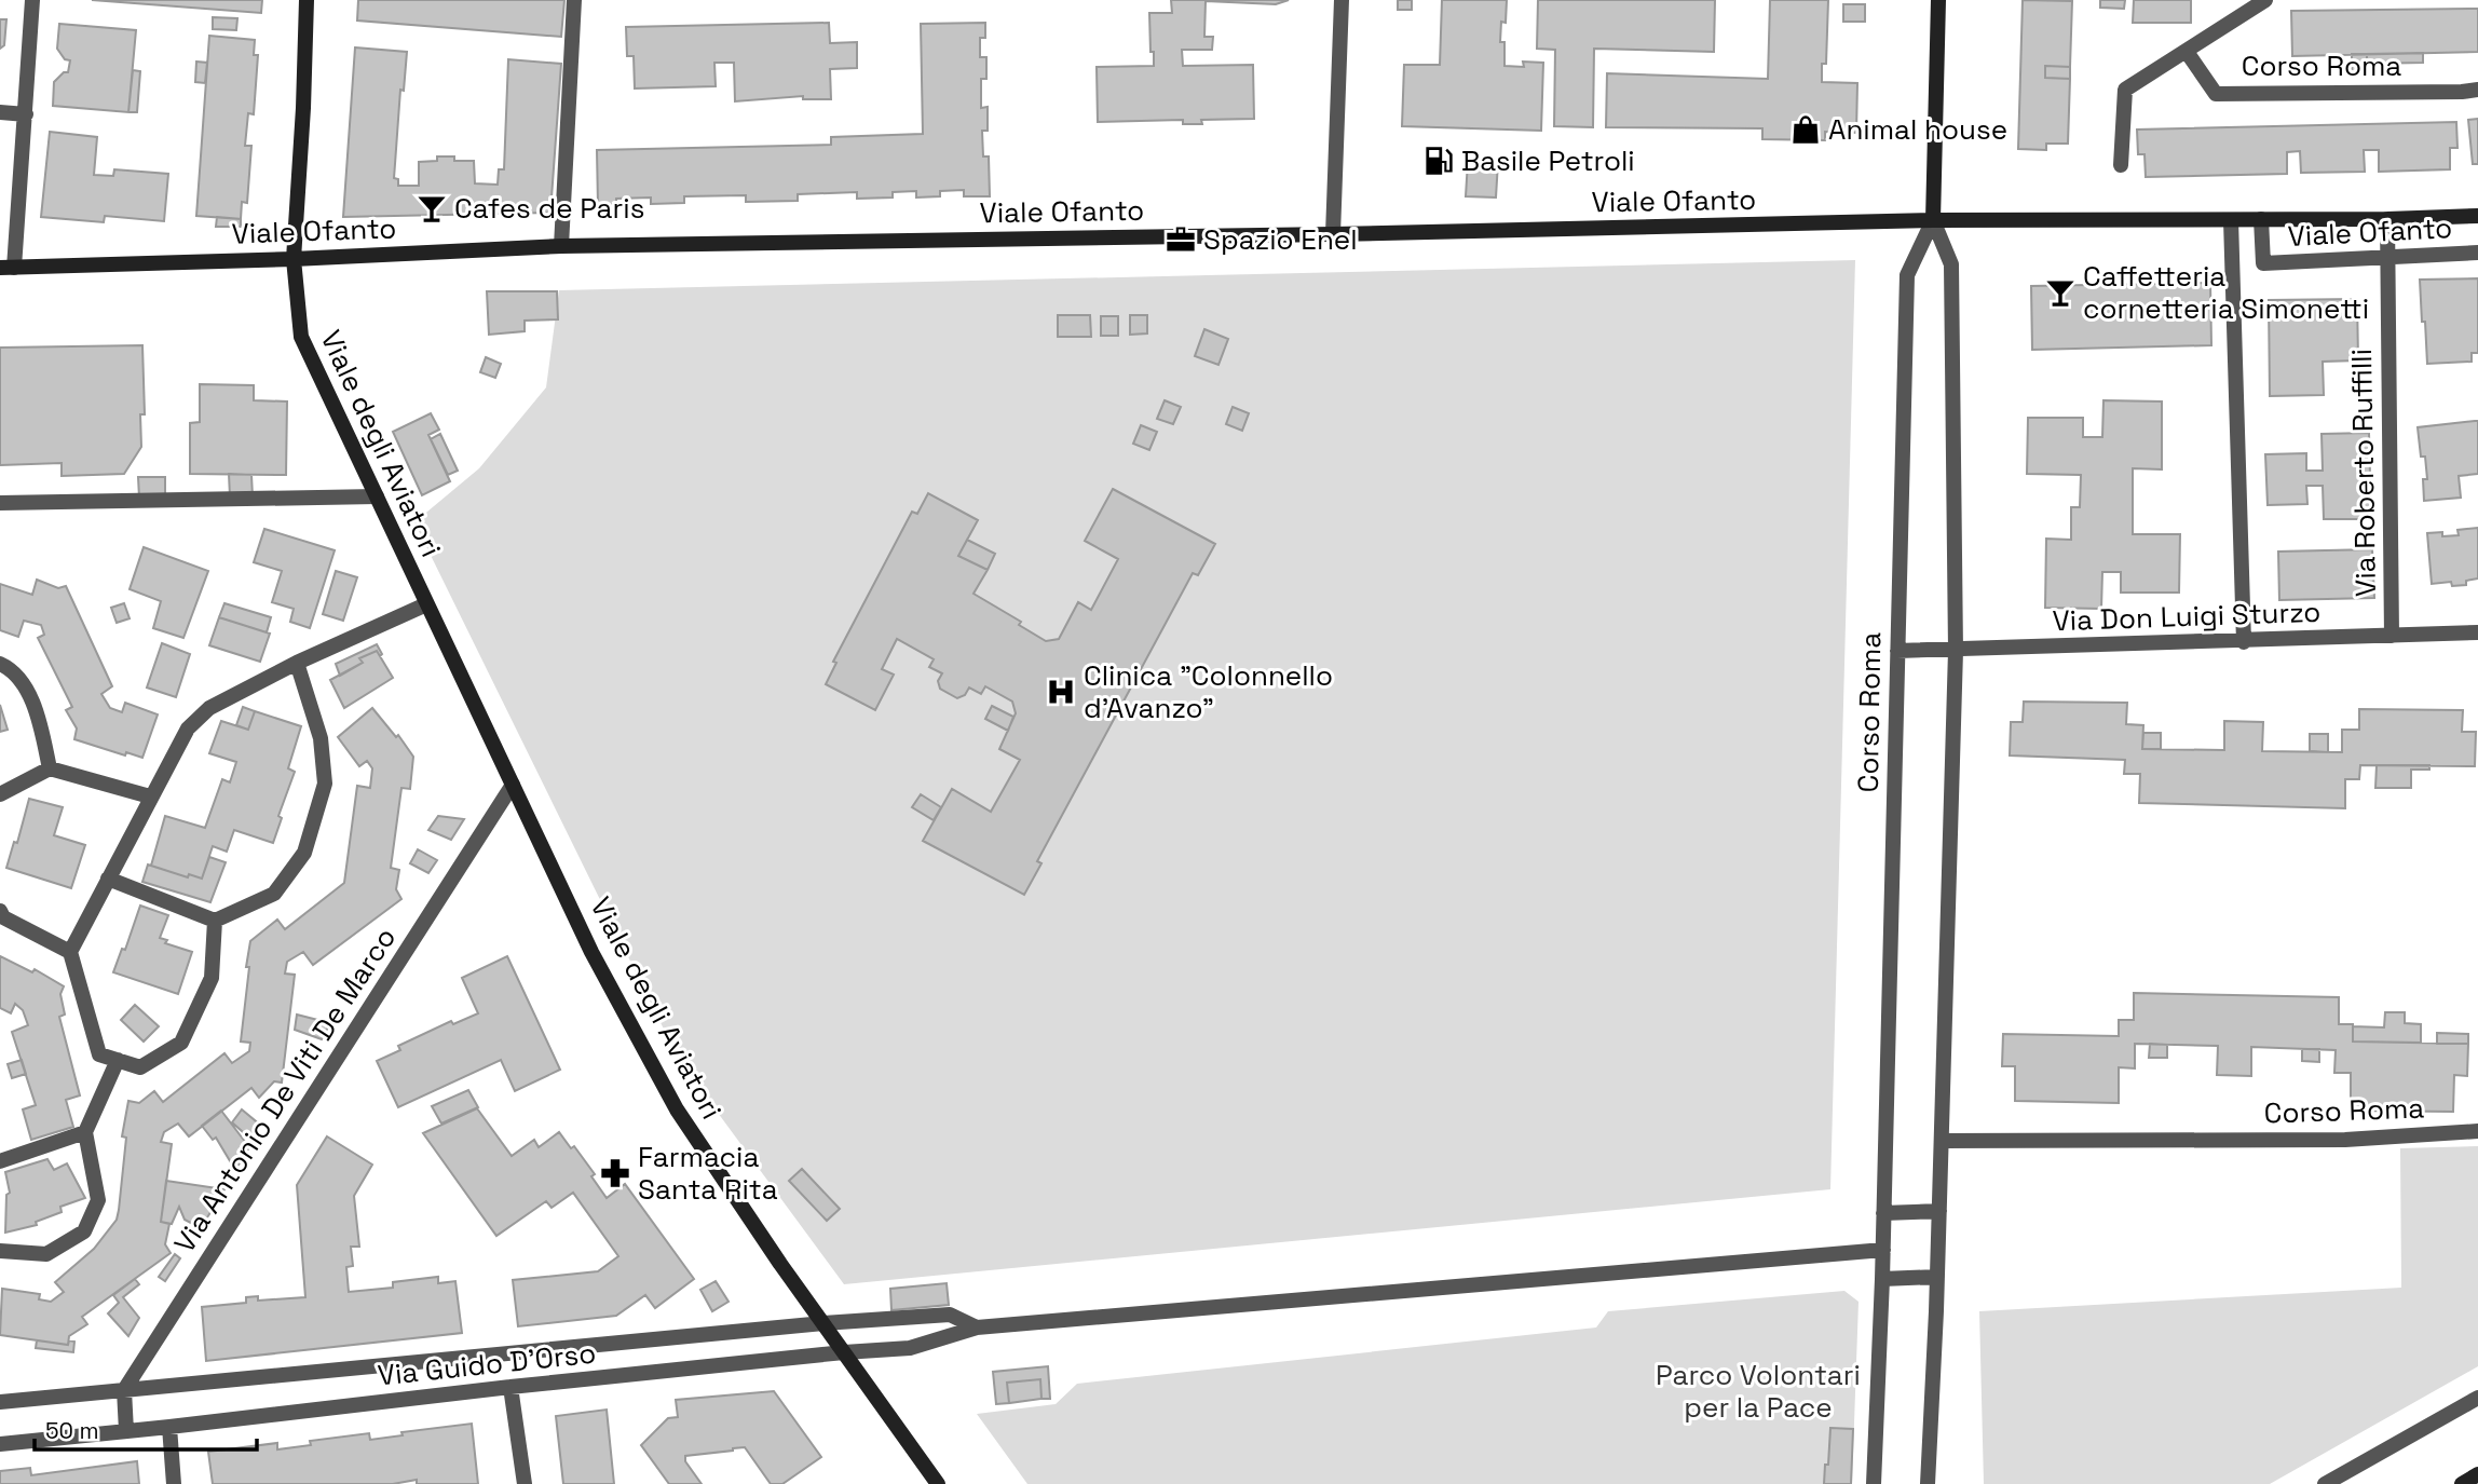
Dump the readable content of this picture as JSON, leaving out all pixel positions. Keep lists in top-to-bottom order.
{
  "streets": {
    "main road": ["Corso Roma", "Viale Ofanto", "Viale degli Aviatori"],
    "street": [
      "Via Roberto Ruffilli",
      "Via Don Luigi Sturzo",
      "Via Antonio De Viti De Marco",
      "Via Guido D'Orso"
    ]
  },
  "crossings": [
    ["Corso Roma", "Viale Ofanto"],
    ["Corso Roma", "Via Don Luigi Sturzo"],
    ["Viale Ofanto", "Viale degli Aviatori"],
    ["Viale Ofanto", "Via Roberto Ruffilli"],
    ["Viale degli Aviatori", "Via Antonio De Viti De Marco"],
    ["Viale degli Aviatori", "Via Guido D'Orso"],
    ["Via Roberto Ruffilli", "Via Don Luigi Sturzo"],
    ["Via Antonio De Viti De Marco", "Via Guido D'Orso"]
  ],
  "parks": ["Parco Volontari per la Pace"],
  "places": {
    "shop": ["Animal house"],
    "fuel station": ["Basile Petroli"],
    "bar": ["Cafes de Paris", "Caffetteria cornetteria Simonetti"],
    "office": ["Spazio Enel"],
    "hospital": ["Clinica \"Colonnello d'Avanzo\""],
    "pharmacy": ["Farmacia Santa Rita"]
  },
  "scale_bar": "50 m"
}
